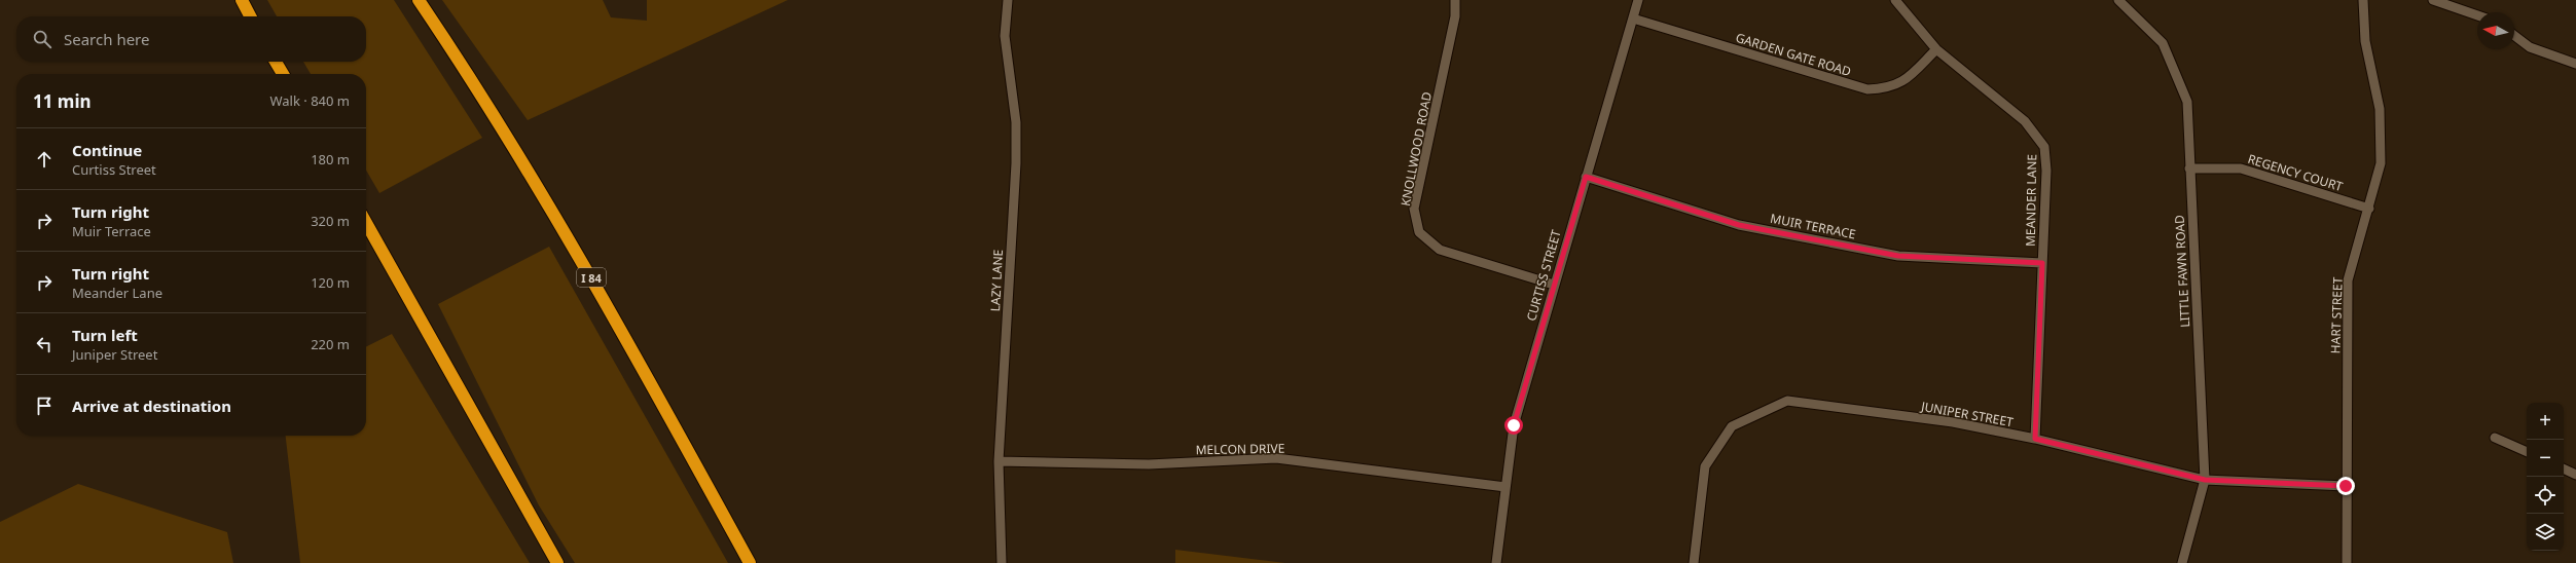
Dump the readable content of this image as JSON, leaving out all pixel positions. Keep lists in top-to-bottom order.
{
  "streets": {
    "highway": ["I 84"],
    "street": [
      "GARDEN GATE ROAD",
      "KNOLLWOOD ROAD",
      "REGENCY COURT",
      "MEANDER LANE",
      "MUIR TERRACE",
      "LITTLE FAWN ROAD",
      "CURTISS STREET",
      "LAZY LANE",
      "HART STREET",
      "JUNIPER STREET",
      "MELCON DRIVE"
    ]
  },
  "crossings": [
    ["GARDEN GATE ROAD", "MEANDER LANE"],
    ["GARDEN GATE ROAD", "CURTISS STREET"],
    ["KNOLLWOOD ROAD", "CURTISS STREET"],
    ["REGENCY COURT", "LITTLE FAWN ROAD"],
    ["REGENCY COURT", "HART STREET"],
    ["MEANDER LANE", "MUIR TERRACE"],
    ["MEANDER LANE", "JUNIPER STREET"],
    ["MUIR TERRACE", "CURTISS STREET"],
    ["LITTLE FAWN ROAD", "JUNIPER STREET"],
    ["CURTISS STREET", "MELCON DRIVE"],
    ["LAZY LANE", "MELCON DRIVE"],
    ["HART STREET", "JUNIPER STREET"]
  ],
  "north": "left",
  "page": {
    "search": "Search here",
    "heading": ["11 min", "Walk · 840 m"],
    "list": [
      ["Continue", "Curtiss Street", "180 m"],
      ["Turn right", "Muir Terrace", "320 m"],
      ["Turn right", "Meander Lane", "120 m"],
      ["Turn left", "Juniper Street", "220 m"],
      "Arrive at destination"
    ],
    "map_buttons": ["+", "−"]
  }
}
